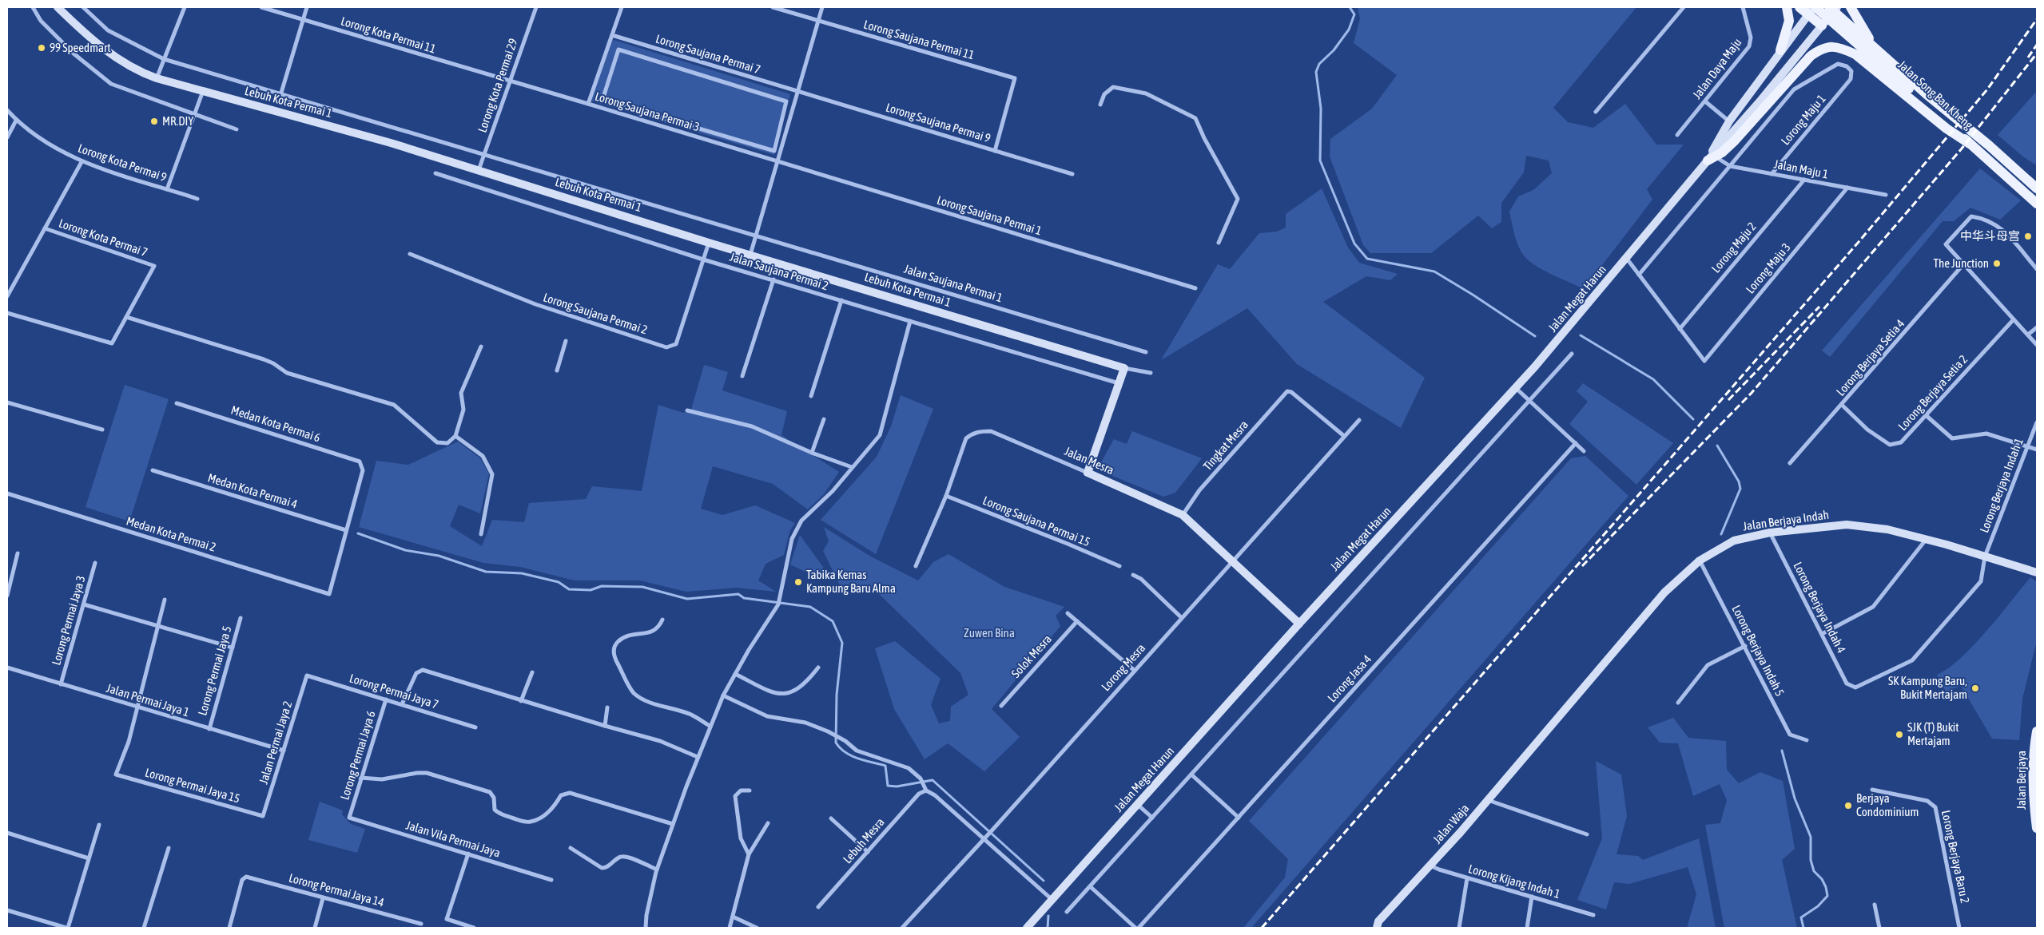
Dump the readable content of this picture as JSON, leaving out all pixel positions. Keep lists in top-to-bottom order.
{
  "streets": {
    "main road": ["Jalan Song Ban Kheng", "Jalan Berjaya"],
    "street": [
      "Lorong Kota Permai 11",
      "Lorong Saujana Permai 11",
      "Lorong Saujana Permai 7",
      "Jalan Daya Maju",
      "Lorong Kota Permai 29",
      "Lebuh Kota Permai 1",
      "Lorong Saujana Permai 3",
      "Lorong Maju 1",
      "Lorong Saujana Permai 9",
      "Lorong Kota Permai 9",
      "Jalan Maju 1",
      "Lorong Saujana Permai 1",
      "Lorong Kota Permai 7",
      "Lorong Maju 2",
      "Lorong Maju 3",
      "Jalan Saujana Permai 2",
      "Jalan Saujana Permai 1",
      "Jalan Megat Harun",
      "Lorong Saujana Permai 2",
      "Lorong Berjaya Setia 4",
      "Lorong Berjaya Setia 2",
      "Medan Kota Permai 6",
      "Tingkat Mesra",
      "Jalan Mesra",
      "Lorong Berjaya Indah 1",
      "Medan Kota Permai 4",
      "Jalan Berjaya Indah",
      "Lorong Saujana Permai 15",
      "Medan Kota Permai 2",
      "Lorong Berjaya Indah 4",
      "Lorong Permai Jaya 3",
      "Lorong Berjaya Indah 5",
      "Solok Mesra",
      "Lorong Mesra",
      "Lorong Permai Jaya 5",
      "Lorong Jasa 4",
      "Lorong Permai Jaya 7",
      "Jalan Permai Jaya 1",
      "Jalan Permai Jaya 2",
      "Lorong Permai Jaya 6",
      "Lorong Permai Jaya 15",
      "Jalan Waja",
      "Jalan Vila Permai Jaya",
      "Lebuh Mesra",
      "Lorong Berjaya Baru 2",
      "Lorong Kijang Indah 1",
      "Lorong Permai Jaya 14"
    ]
  },
  "crossings": [
    ["Lorong Kota Permai 11", "Lorong Kota Permai 29"],
    ["Lorong Kota Permai 11", "Lorong Saujana Permai 3"],
    ["Lorong Saujana Permai 11", "Lorong Saujana Permai 9"],
    ["Lorong Saujana Permai 7", "Lorong Saujana Permai 9"],
    ["Lorong Kota Permai 29", "Lebuh Kota Permai 1"],
    ["Lorong Kota Permai 29", "Lorong Saujana Permai 3"],
    ["Jalan Song Ban Kheng", "Jalan Megat Harun"],
    ["Lebuh Kota Permai 1", "Jalan Saujana Permai 1"],
    ["Lebuh Kota Permai 1", "Lorong Saujana Permai 2"],
    ["Lorong Saujana Permai 3", "Lorong Saujana Permai 1"],
    ["Lorong Maju 1", "Jalan Maju 1"],
    ["Jalan Maju 1", "Lorong Maju 2"],
    ["Jalan Maju 1", "Lorong Maju 3"],
    ["Jalan Maju 1", "Jalan Megat Harun"],
    ["Lorong Maju 2", "Lorong Maju 3"],
    ["Jalan Saujana Permai 2", "Lorong Saujana Permai 2"],
    ["Jalan Megat Harun", "Jalan Mesra"],
    ["Lorong Berjaya Setia 4", "Lorong Berjaya Setia 2"],
    ["Medan Kota Permai 6", "Medan Kota Permai 4"],
    ["Medan Kota Permai 6", "Medan Kota Permai 2"],
    ["Tingkat Mesra", "Jalan Mesra"],
    ["Tingkat Mesra", "Lorong Mesra"],
    ["Jalan Mesra", "Lorong Saujana Permai 15"],
    ["Jalan Mesra", "Lorong Mesra"],
    ["Lorong Berjaya Indah 1", "Jalan Berjaya Indah"],
    ["Lorong Berjaya Indah 1", "Lorong Berjaya Indah 4"],
    ["Medan Kota Permai 4", "Medan Kota Permai 2"],
    ["Jalan Berjaya Indah", "Lorong Berjaya Indah 4"],
    ["Jalan Berjaya Indah", "Lorong Berjaya Indah 5"],
    ["Jalan Berjaya Indah", "Jalan Waja"],
    ["Lorong Permai Jaya 3", "Jalan Permai Jaya 1"],
    ["Lorong Permai Jaya 5", "Jalan Permai Jaya 1"],
    ["Lorong Permai Jaya 7", "Jalan Permai Jaya 2"],
    ["Lorong Permai Jaya 7", "Lorong Permai Jaya 6"],
    ["Jalan Permai Jaya 1", "Jalan Permai Jaya 2"],
    ["Jalan Permai Jaya 1", "Lorong Permai Jaya 15"],
    ["Jalan Permai Jaya 2", "Lorong Permai Jaya 15"],
    ["Lorong Permai Jaya 6", "Jalan Vila Permai Jaya"],
    ["Jalan Waja", "Lorong Kijang Indah 1"]
  ],
  "parks": ["Zuwen Bina"],
  "places": [
    "99 Speedmart",
    "MR.DIY",
    "中华斗母宫",
    "The Junction",
    "Tabika Kemas Kampung Baru Alma",
    "SK Kampung Baru, Bukit Mertajam",
    "SJK (T) Bukit Mertajam",
    "Berjaya Condominium"
  ]
}
